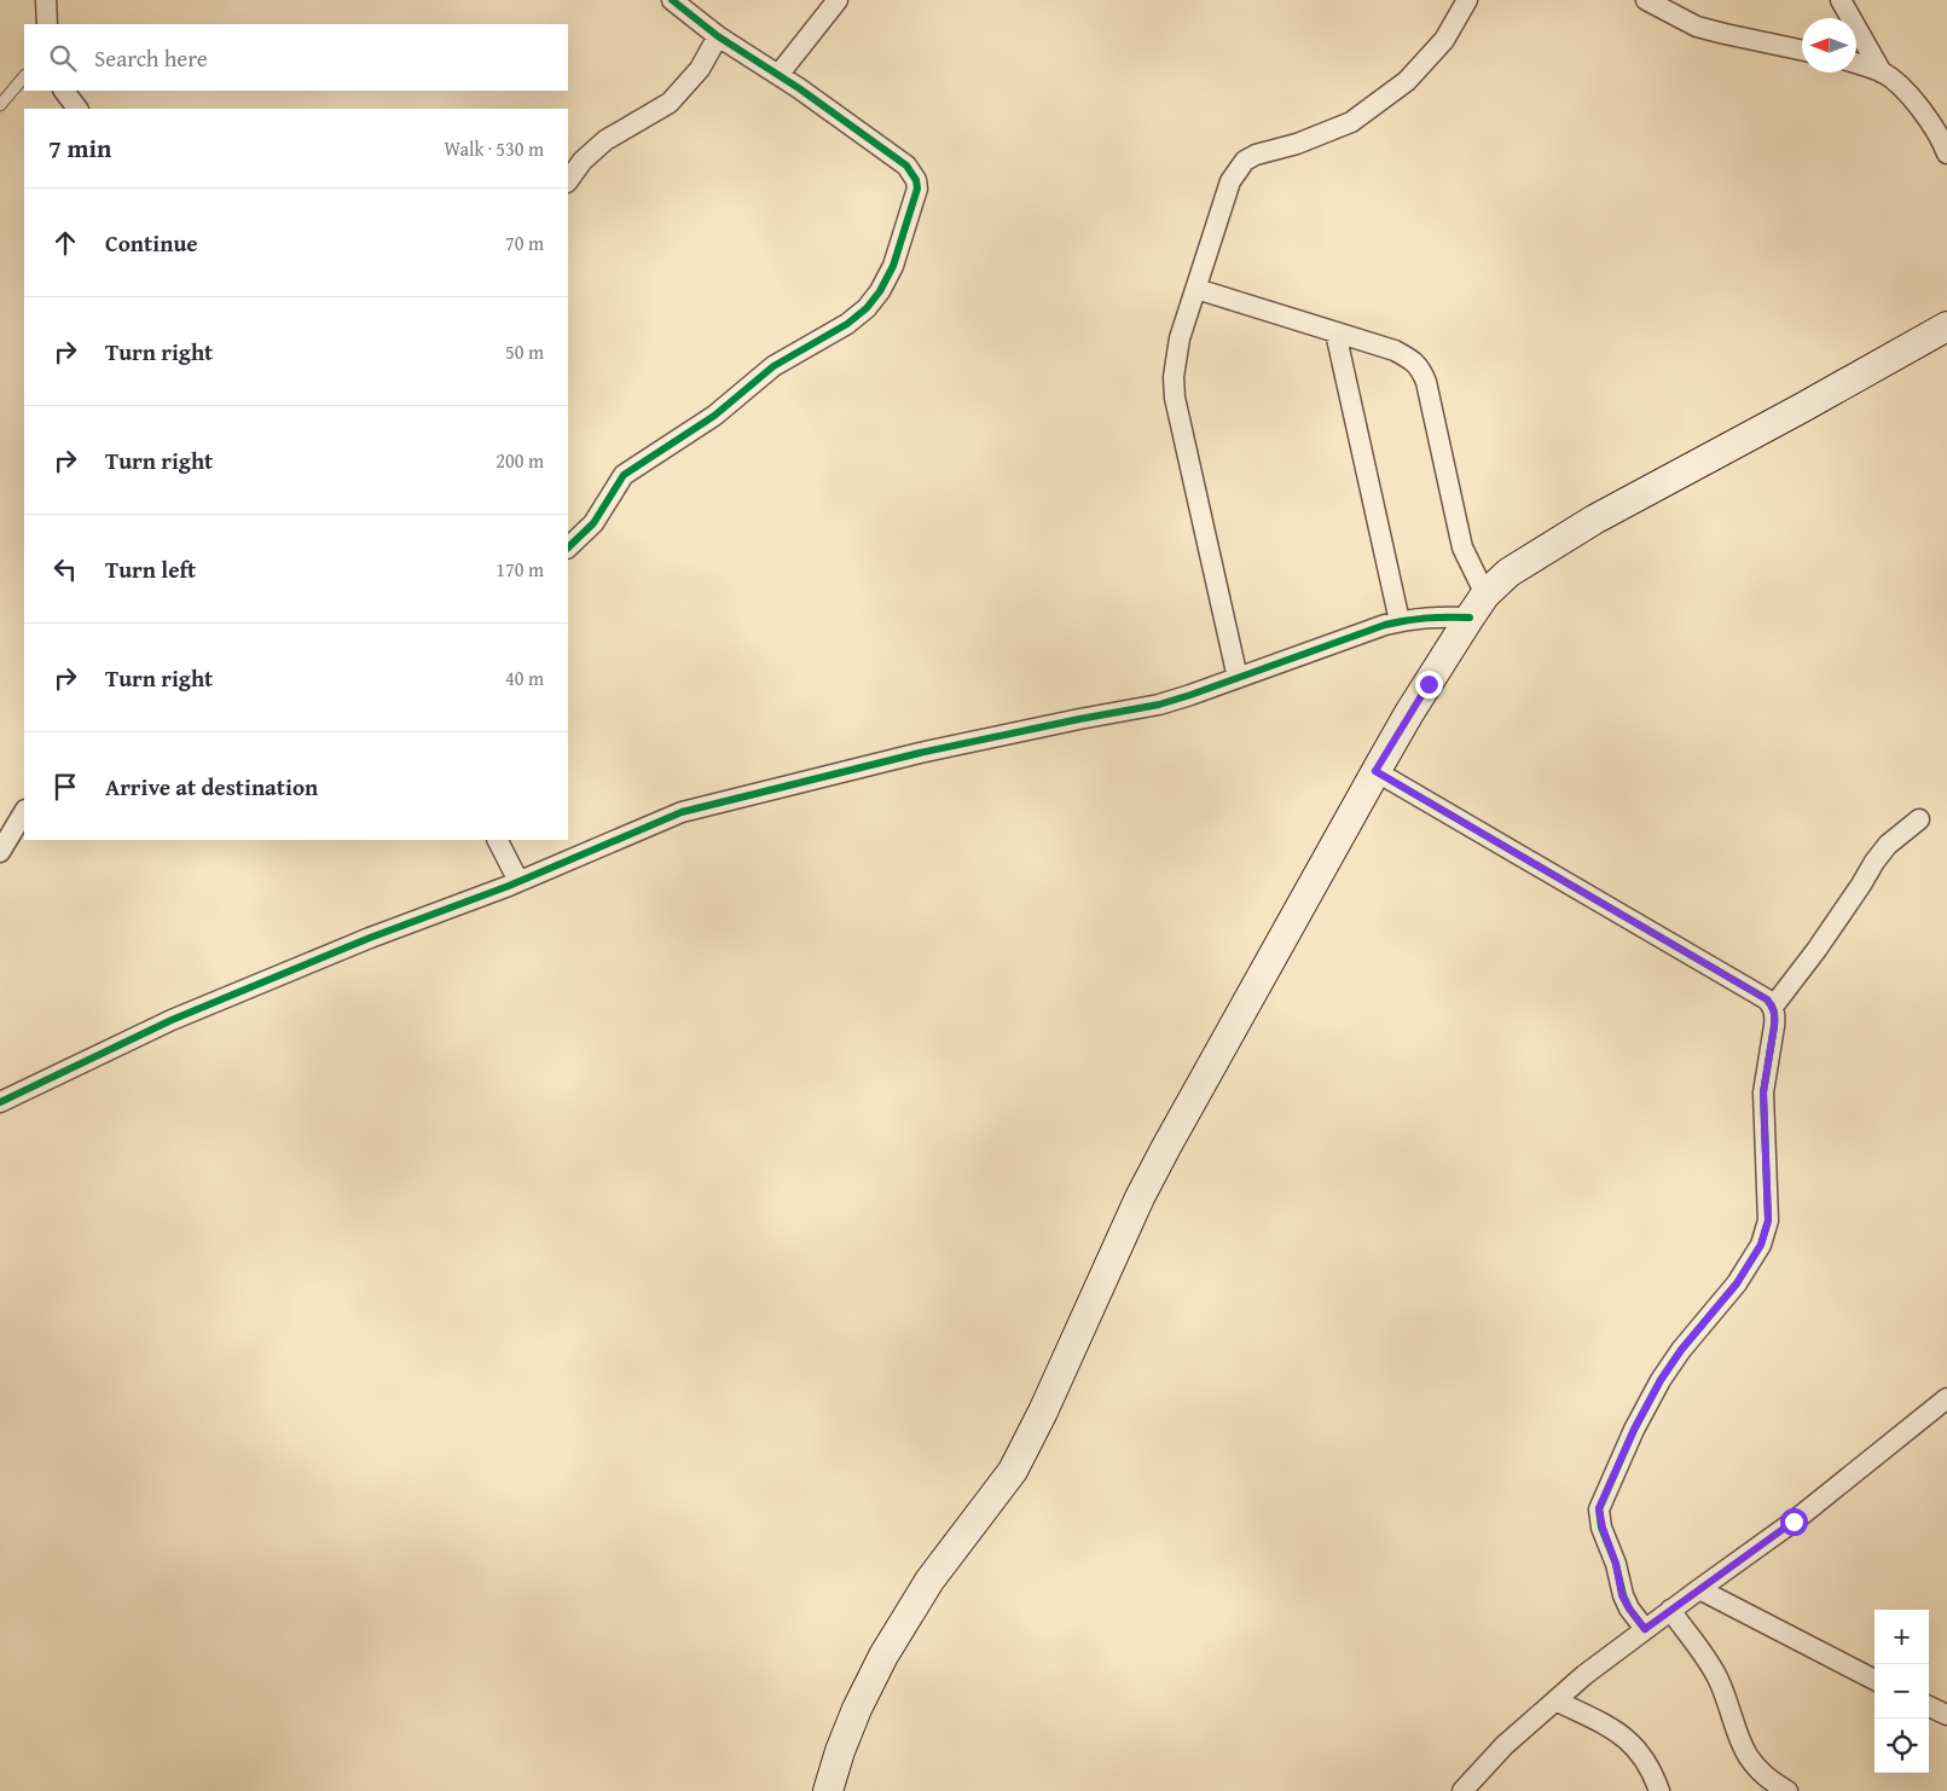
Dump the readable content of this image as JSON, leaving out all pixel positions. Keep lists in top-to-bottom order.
{
  "north": "left",
  "page": {
    "search": "Search here",
    "heading": ["7 min", "Walk · 530 m"],
    "list": [
      ["Continue", "70 m"],
      ["Turn right", "50 m"],
      ["Turn right", "200 m"],
      ["Turn left", "170 m"],
      ["Turn right", "40 m"],
      "Arrive at destination"
    ],
    "map_buttons": ["+", "−"]
  }
}
